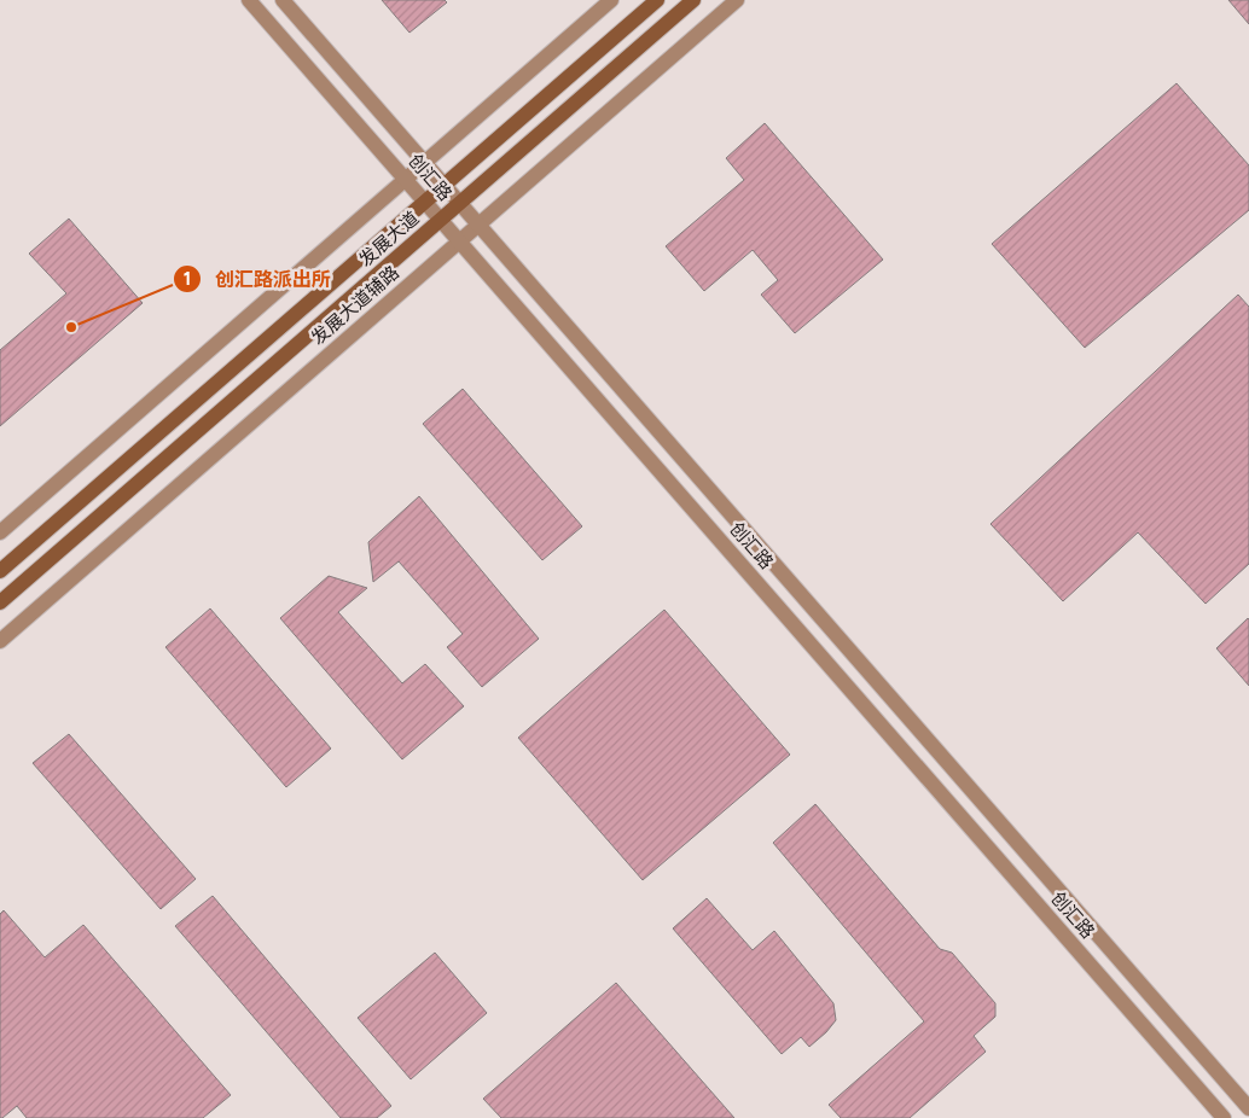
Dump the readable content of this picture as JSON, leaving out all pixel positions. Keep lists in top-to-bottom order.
{
  "streets": {
    "main road": ["发展大道"],
    "street": ["创汇路", "发展大道辅路"]
  },
  "crossings": [
    ["创汇路", "发展大道"],
    ["创汇路", "发展大道辅路"]
  ],
  "places": ["创汇路派出所"]
}
